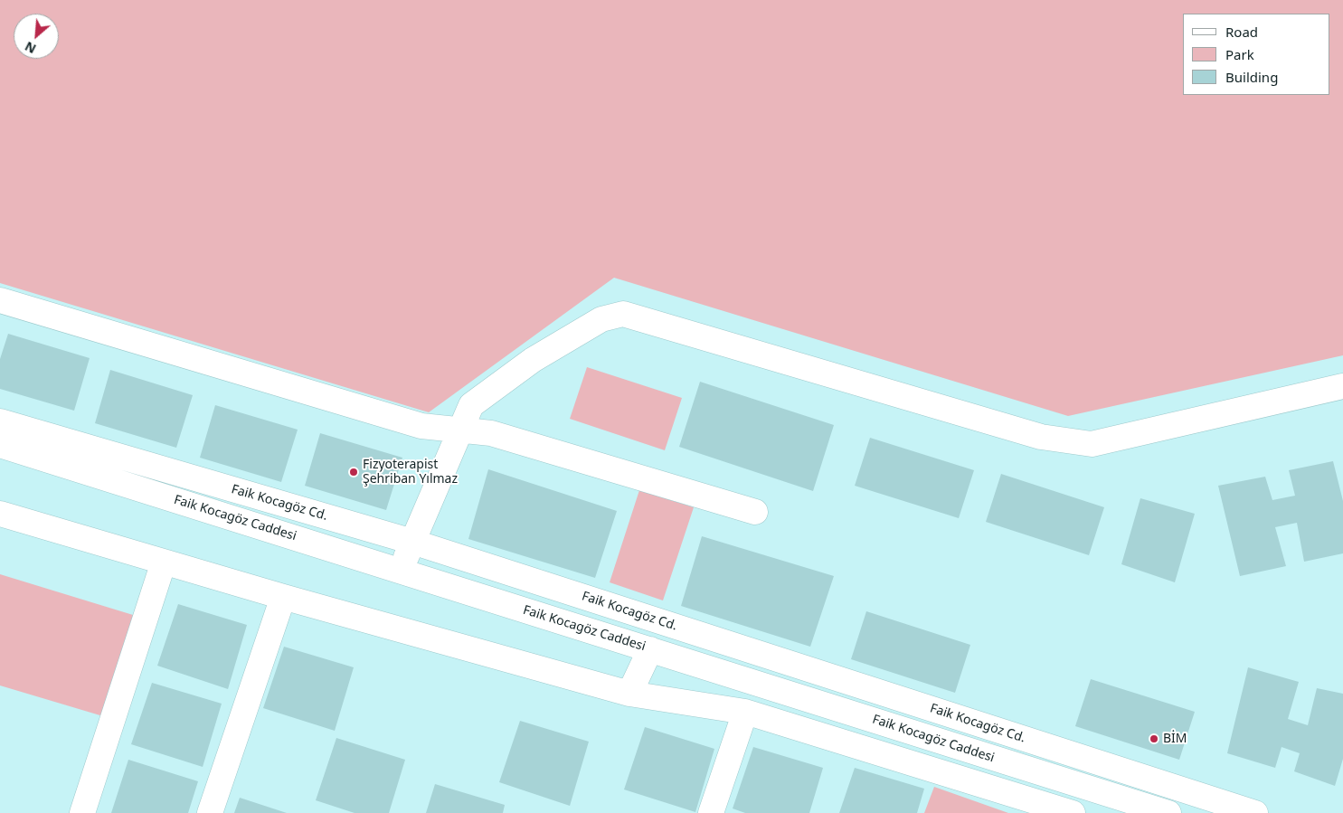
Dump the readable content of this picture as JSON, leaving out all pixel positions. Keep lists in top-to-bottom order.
{
  "streets": {
    "street": ["Faik Kocagöz Cd.", "Faik Kocagöz Caddesi"]
  },
  "places": ["Fizyoterapist Şehriban Yılmaz", "BİM"],
  "legend": ["Road", "Park", "Building"],
  "north": "bottom left"
}
